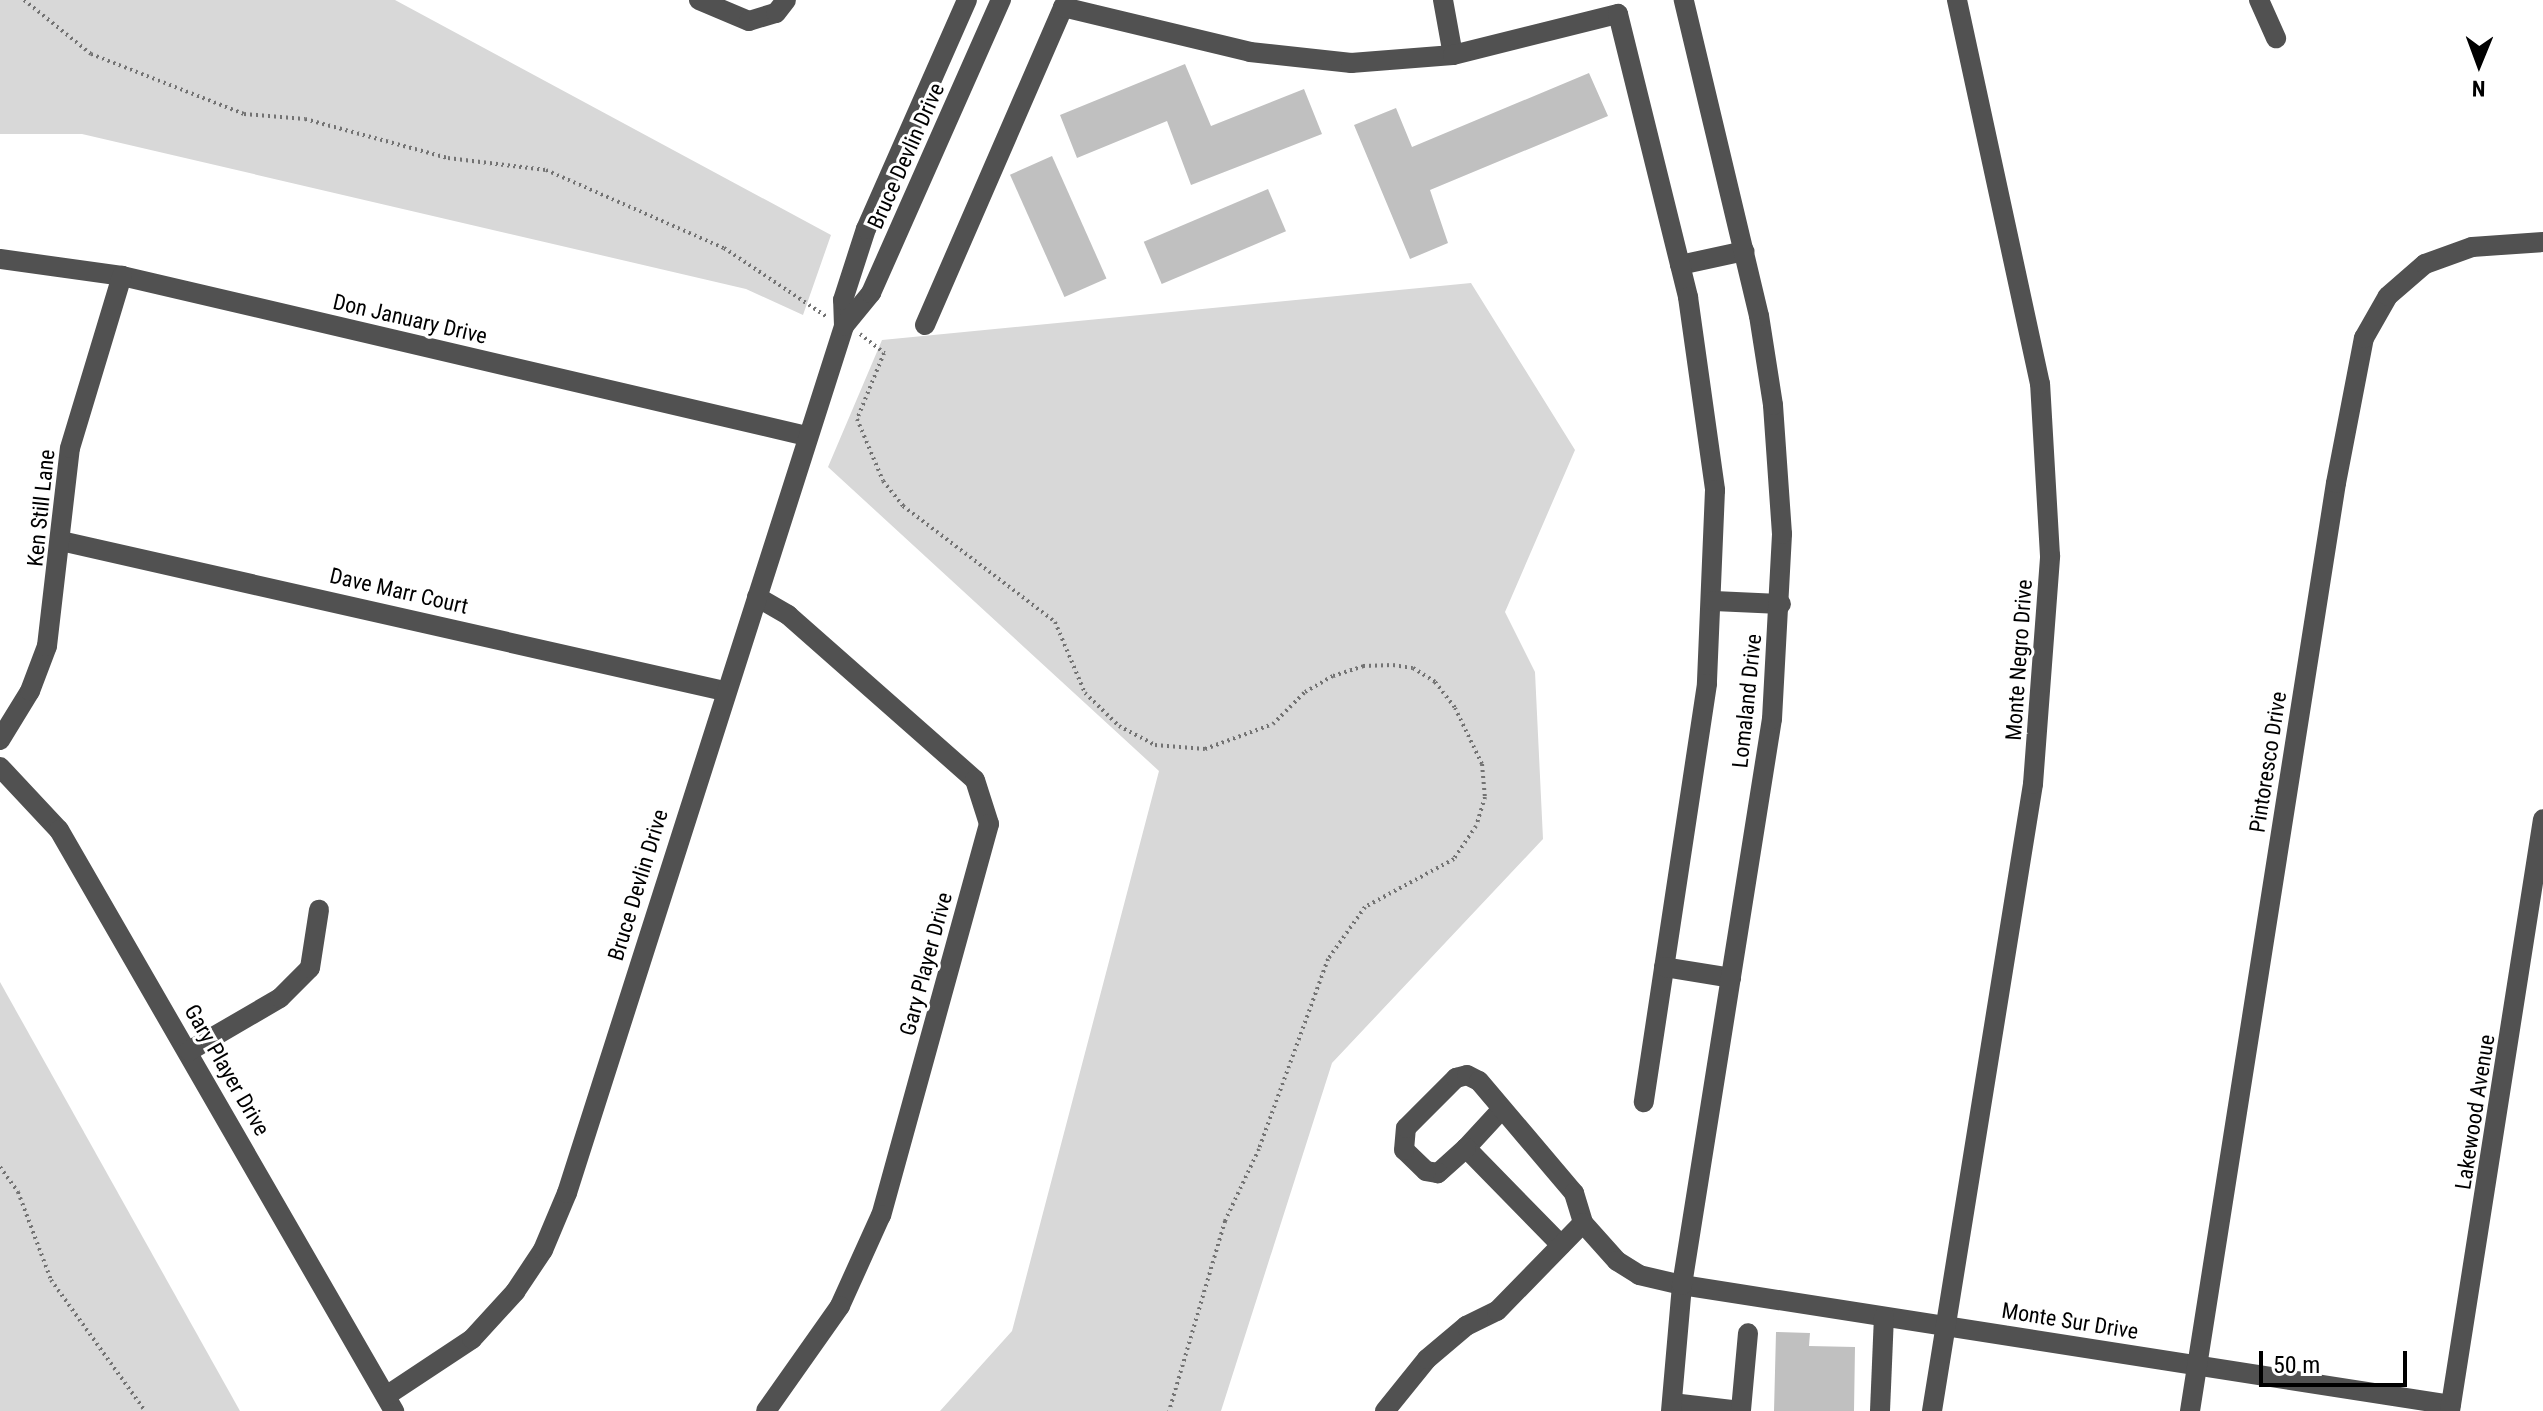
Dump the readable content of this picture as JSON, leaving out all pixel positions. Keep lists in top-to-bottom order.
{
  "streets": {
    "street": [
      "Bruce Devlin Drive",
      "Don January Drive",
      "Ken Still Lane",
      "Dave Marr Court",
      "Monte Negro Drive",
      "Lomaland Drive",
      "Pintoresco Drive",
      "Gary Player Drive",
      "Lakewood Avenue",
      "Monte Sur Drive"
    ]
  },
  "crossings": [
    ["Bruce Devlin Drive", "Don January Drive"],
    ["Bruce Devlin Drive", "Dave Marr Court"],
    ["Bruce Devlin Drive", "Gary Player Drive"],
    ["Don January Drive", "Ken Still Lane"],
    ["Ken Still Lane", "Dave Marr Court"],
    ["Monte Negro Drive", "Monte Sur Drive"],
    ["Lomaland Drive", "Monte Sur Drive"],
    ["Pintoresco Drive", "Monte Sur Drive"],
    ["Lakewood Avenue", "Monte Sur Drive"]
  ],
  "scale_bar": "50 m",
  "north": "bottom"
}
